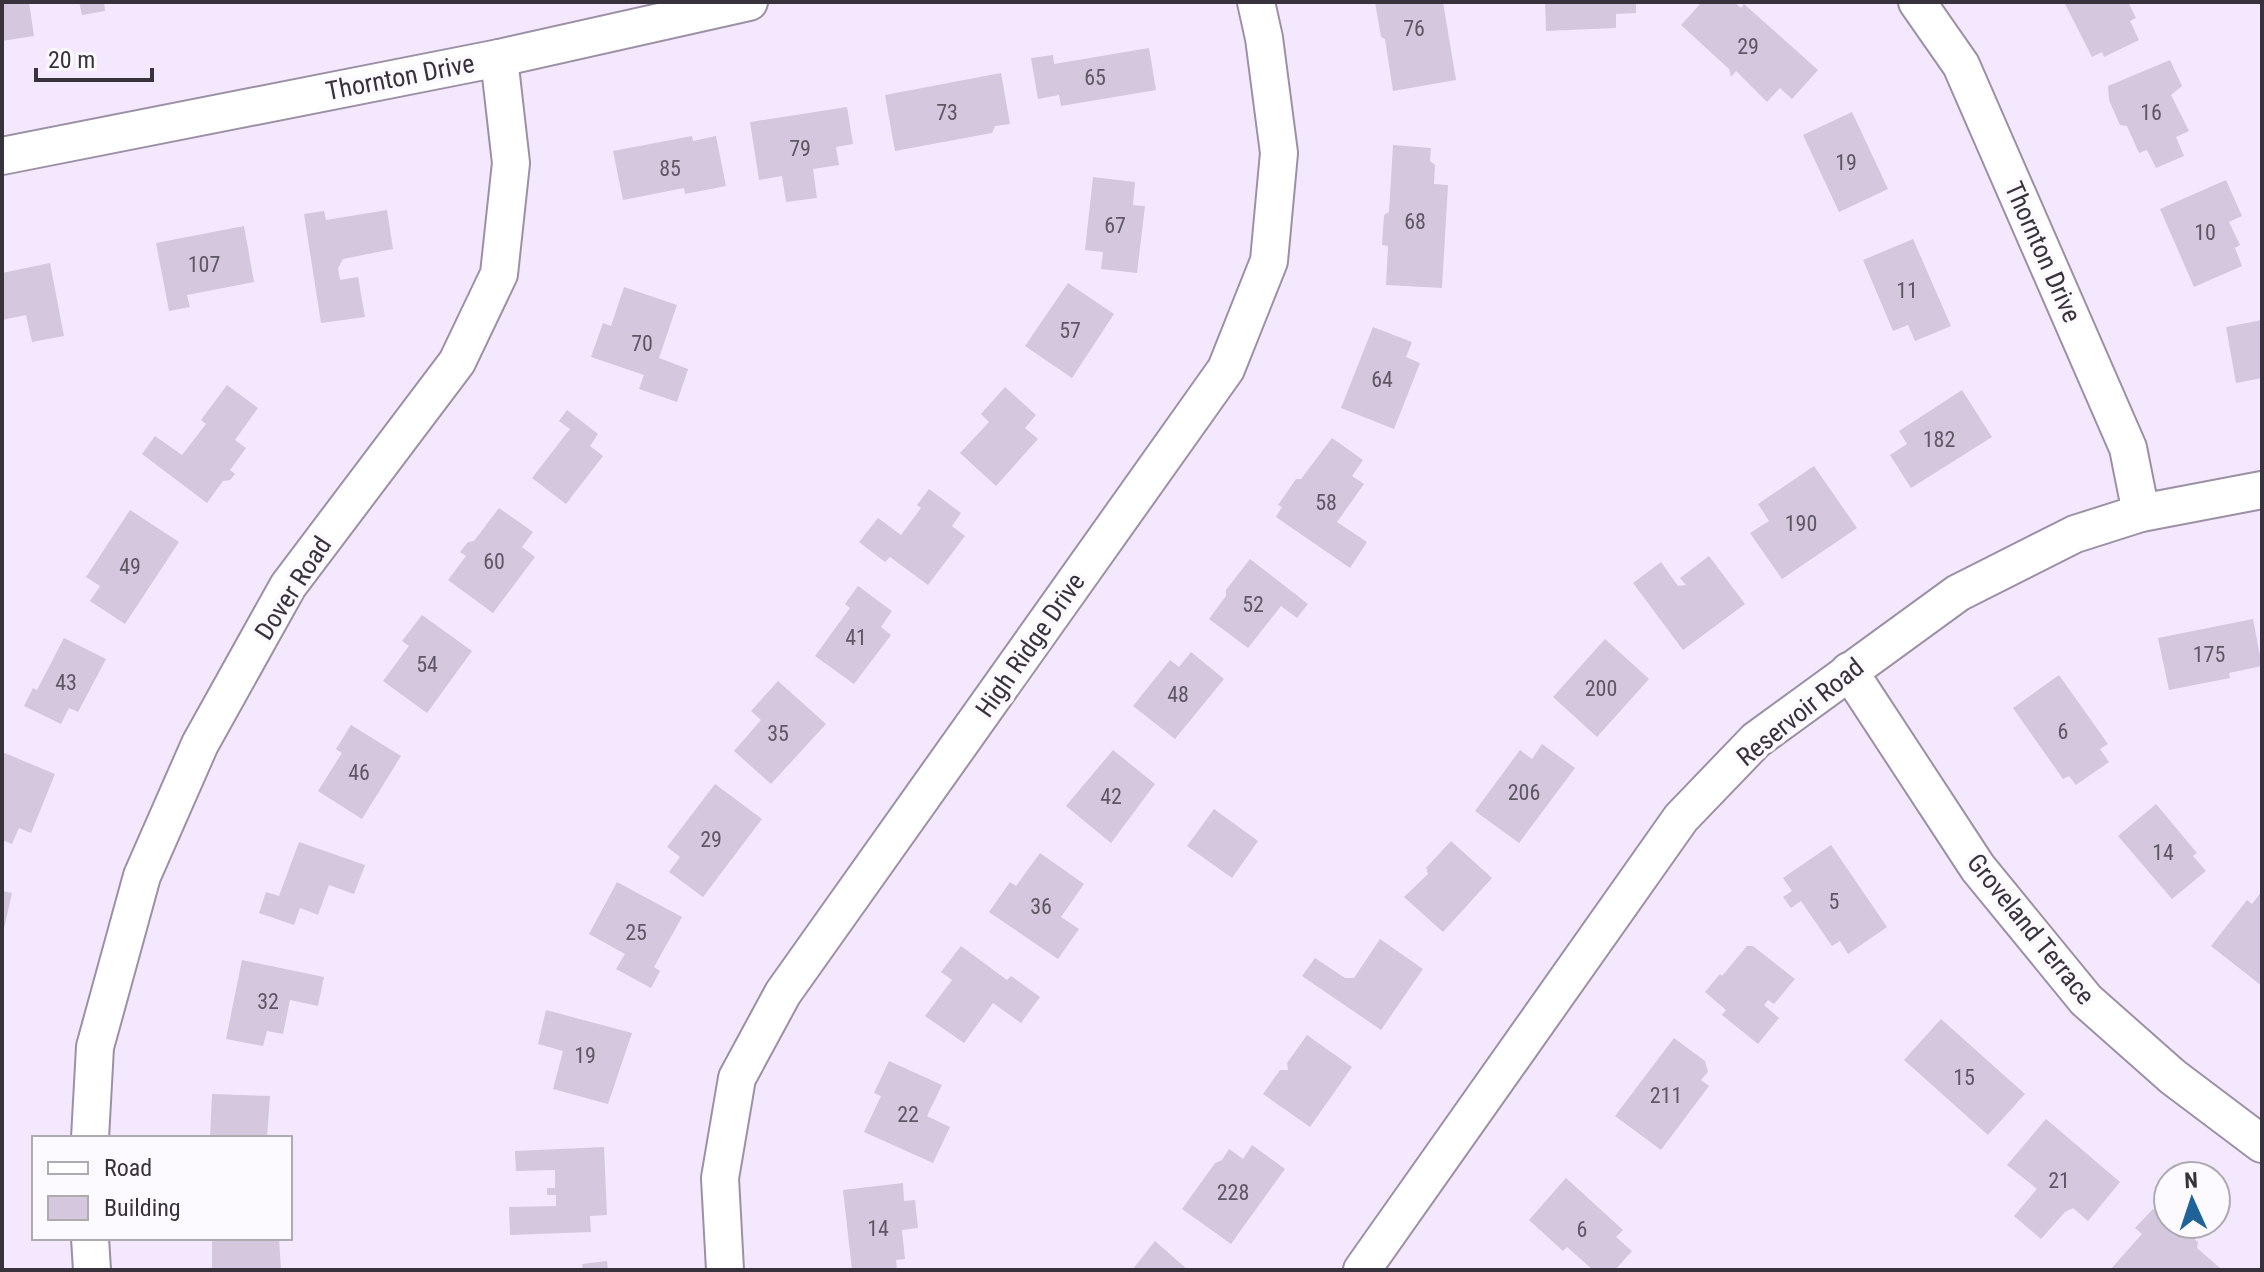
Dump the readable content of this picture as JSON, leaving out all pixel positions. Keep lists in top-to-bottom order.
{
  "streets": {
    "street": [
      "Thornton Drive",
      "Dover Road",
      "High Ridge Drive",
      "Reservoir Road",
      "Groveland Terrace"
    ]
  },
  "crossings": [
    ["Thornton Drive", "Dover Road"],
    ["Thornton Drive", "Reservoir Road"],
    ["Reservoir Road", "Groveland Terrace"]
  ],
  "house_numbers": [
    "76",
    "29",
    "65",
    "73",
    "16",
    "79",
    "19",
    "85",
    "68",
    "67",
    "10",
    "107",
    "11",
    "57",
    "70",
    "64",
    "182",
    "58",
    "190",
    "60",
    "49",
    "52",
    "41",
    "175",
    "54",
    "43",
    "200",
    "48",
    "6",
    "35",
    "46",
    "206",
    "42",
    "29",
    "14",
    "5",
    "36",
    "25",
    "32",
    "19",
    "15",
    "211",
    "22",
    "21",
    "228",
    "14",
    "6"
  ],
  "legend": ["Road", "Building"],
  "scale_bar": "20 m",
  "north": "top"
}
